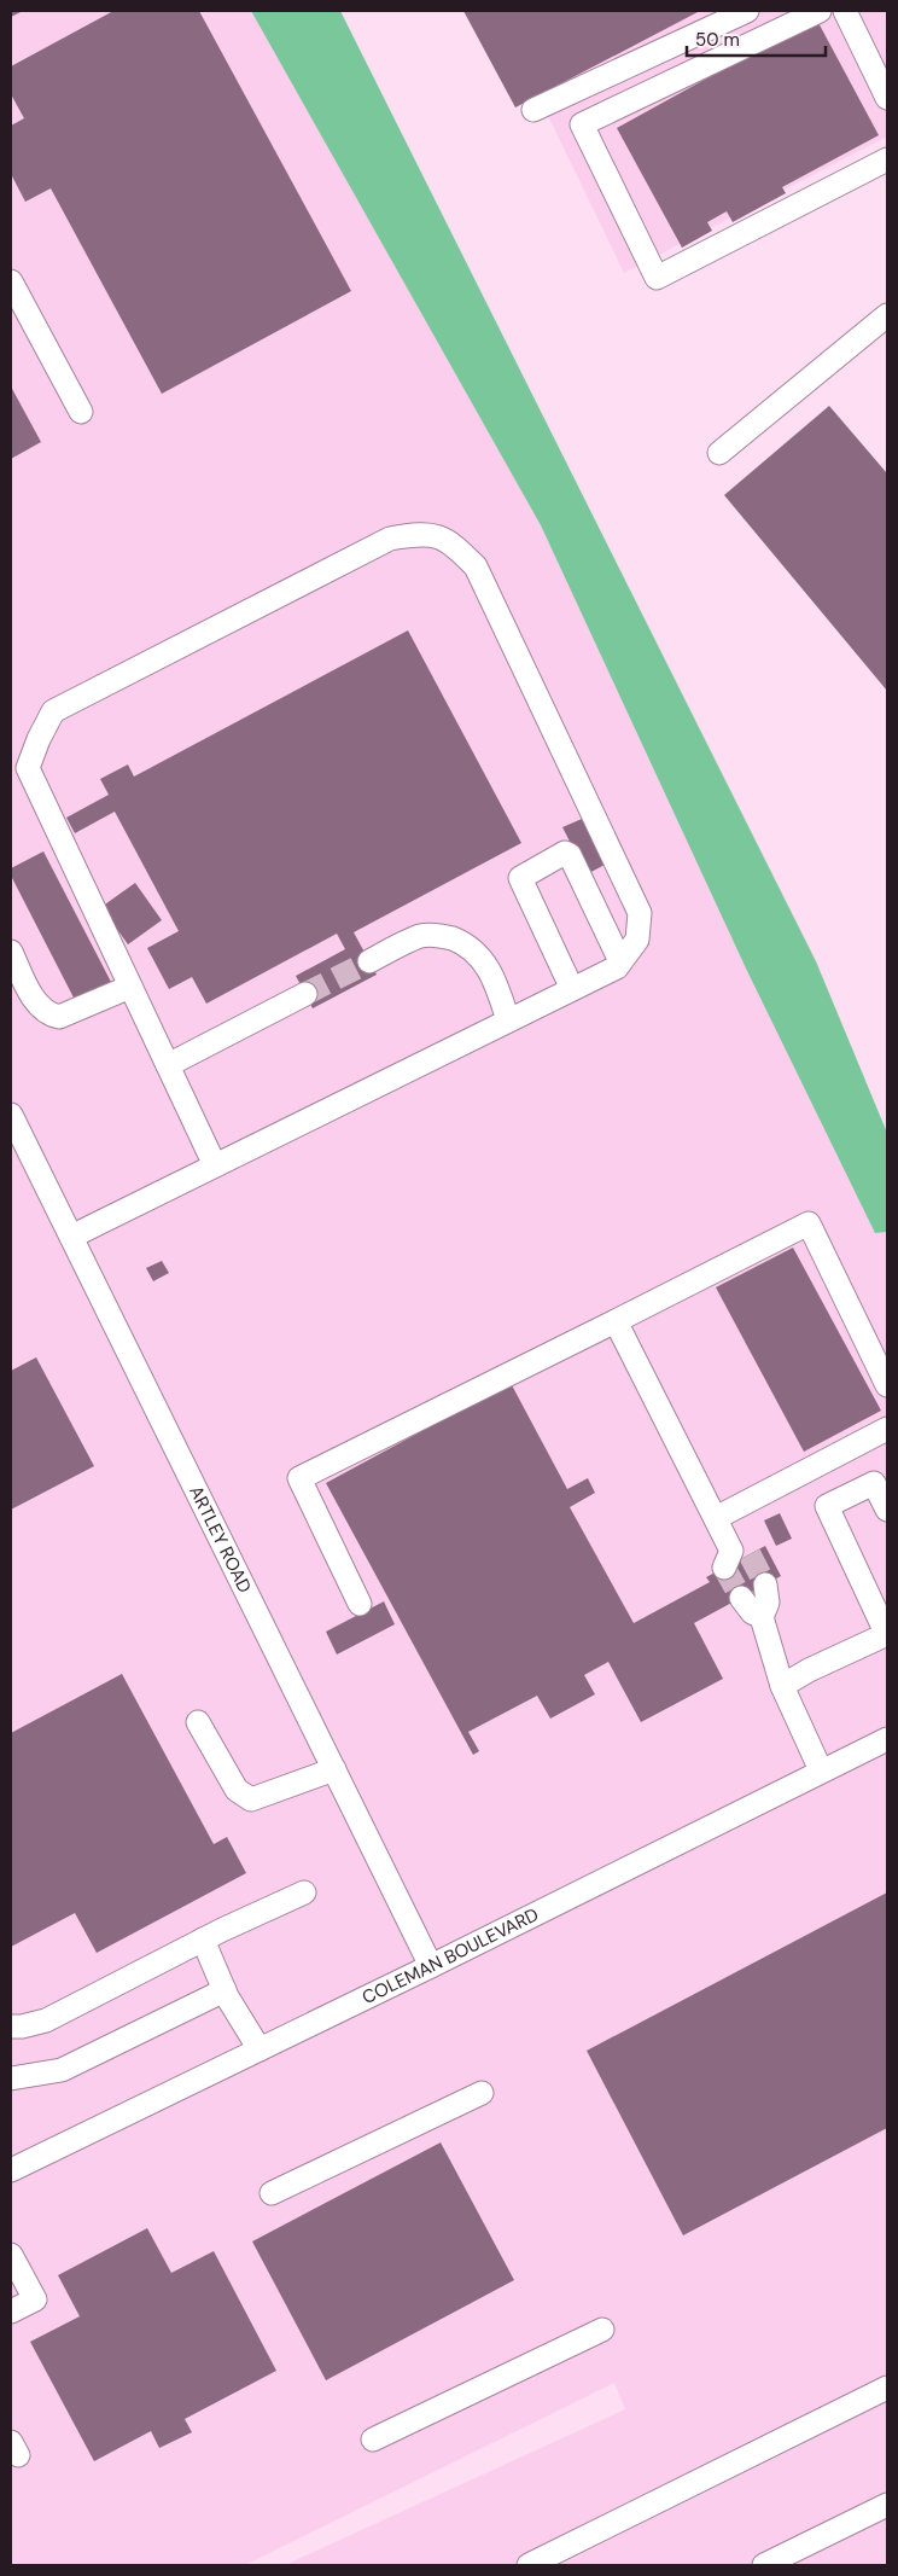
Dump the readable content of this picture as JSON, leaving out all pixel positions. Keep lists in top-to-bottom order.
{
  "streets": {
    "street": ["ARTLEY ROAD", "COLEMAN BOULEVARD"]
  },
  "crossings": [
    ["ARTLEY ROAD", "COLEMAN BOULEVARD"]
  ],
  "scale_bar": "50 m"
}
